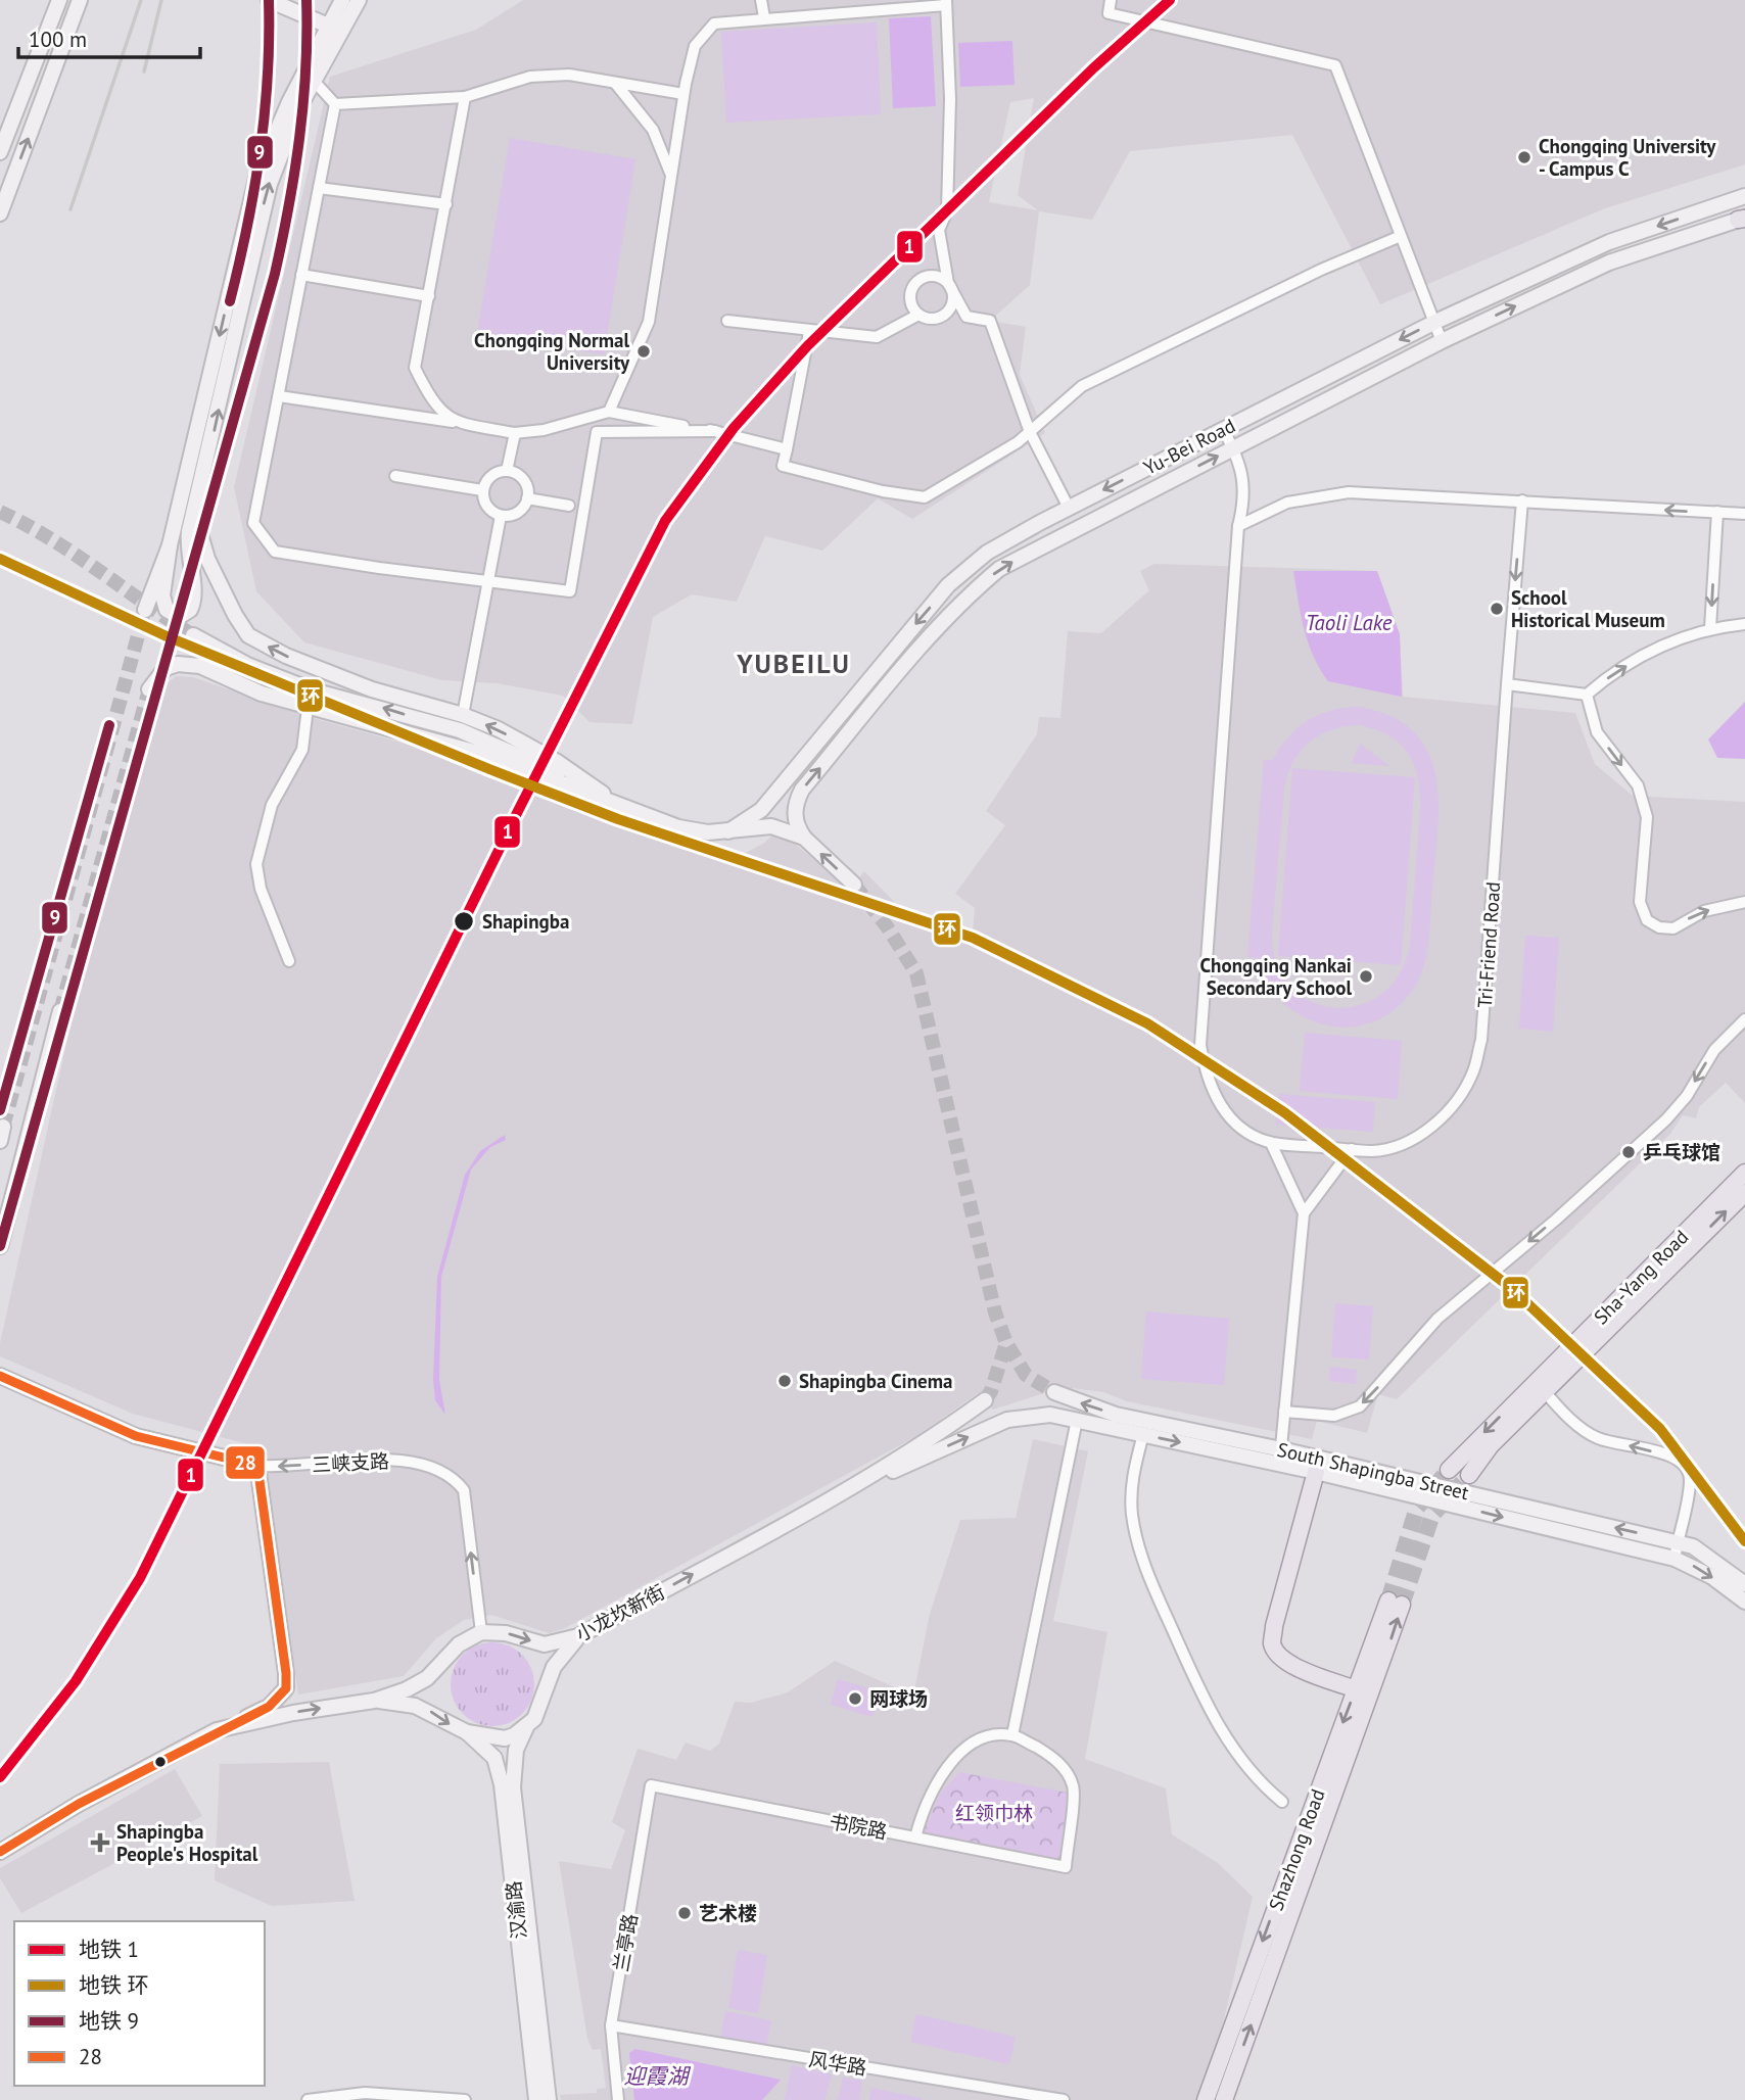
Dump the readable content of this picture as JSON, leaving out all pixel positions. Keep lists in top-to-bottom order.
{
  "streets": {
    "main road": [
      "Yu-Bei Road",
      "Sha-Yang Road",
      "South Shapingba Street",
      "小龙坎新街",
      "Shazhong Road",
      "汉渝路"
    ],
    "street": [
      "Tri-Friend Road",
      "三峡支路",
      "书院路",
      "兰亭路",
      "风华路"
    ]
  },
  "crossings": [
    ["三峡支路", "小龙坎新街"],
    ["South Shapingba Street", "小龙坎新街"],
    ["小龙坎新街", "汉渝路"],
    ["书院路", "兰亭路"],
    ["兰亭路", "风华路"]
  ],
  "districts": ["YUBEILU"],
  "water": ["Taoli Lake", "迎霞湖"],
  "parks": ["红领巾林"],
  "places": {
    "other": [
      "Chongqing University - Campus C",
      "Chongqing Normal University",
      "School Historical Museum",
      "Shapingba",
      "Chongqing Nankai Secondary School",
      "乒乓球馆",
      "Shapingba Cinema",
      "网球场",
      "艺术楼"
    ],
    "health": ["Shapingba People's Hospital"]
  },
  "lines": [
    "metro line 1",
    "metro line 9",
    "metro line 环",
    "transit line 28"
  ],
  "legend": [
    "地铁 1",
    "地铁 环",
    "地铁 9",
    "28"
  ],
  "scale_bar": "100 m"
}
